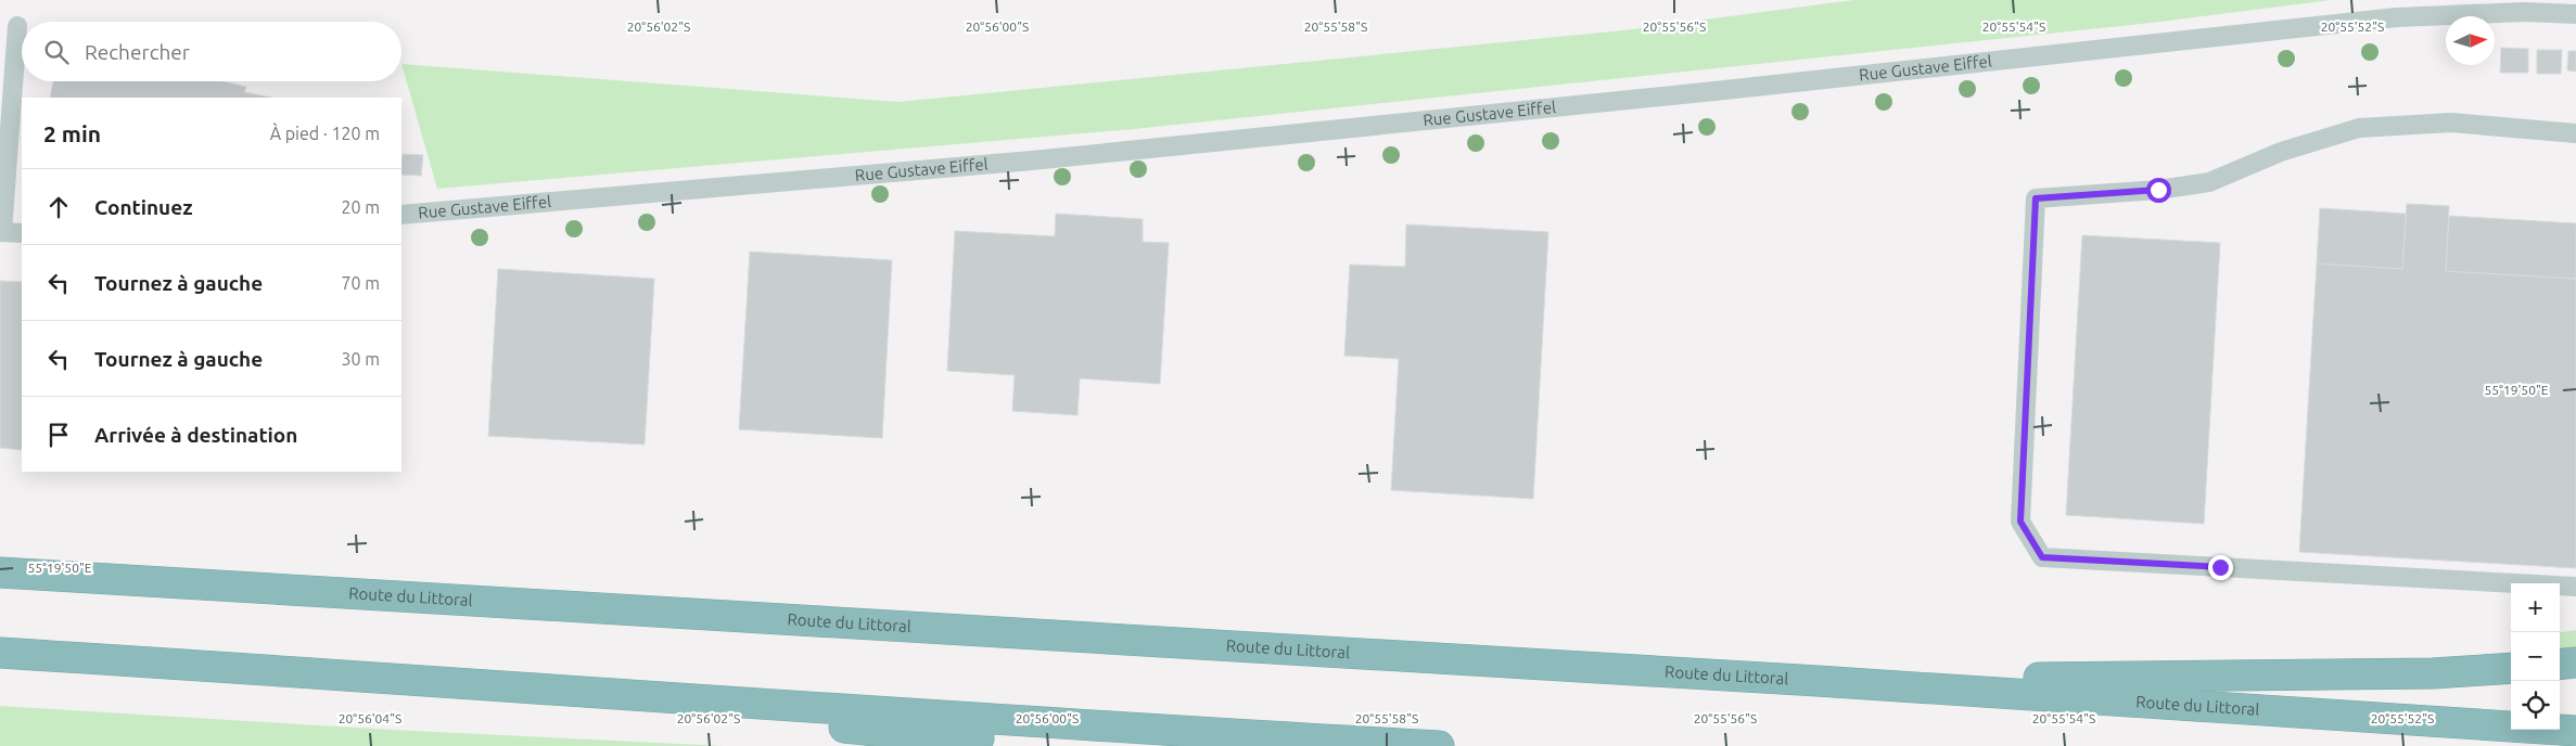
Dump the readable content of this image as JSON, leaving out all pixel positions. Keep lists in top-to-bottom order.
{
  "streets": {
    "highway": ["Route du Littoral"],
    "lane": ["Rue Gustave Eiffel"]
  },
  "north": "right",
  "page": {
    "search": "Rechercher",
    "heading": ["2 min", "À pied · 120 m"],
    "list": [
      ["Continuez", "20 m"],
      ["Tournez à gauche", "70 m"],
      ["Tournez à gauche", "30 m"],
      "Arrivée à destination"
    ],
    "map_buttons": ["+", "−"]
  },
  "coordinates": [
    "20°56'02\"S",
    "20°56'00\"S",
    "20°55'58\"S",
    "20°55'56\"S",
    "20°55'54\"S",
    "20°55'52\"S",
    "55°19'50\"E",
    "20°56'04\"S"
  ]
}
